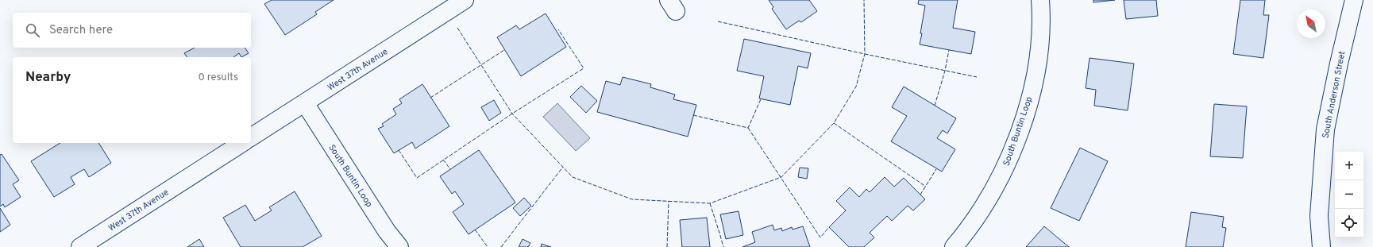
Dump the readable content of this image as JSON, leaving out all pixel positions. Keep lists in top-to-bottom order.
{
  "streets": {
    "street": ["West 37th Avenue", "South Anderson Street", "South Buntin Loop"]
  },
  "crossings": [
    ["West 37th Avenue", "South Buntin Loop"]
  ],
  "north": "top left",
  "page": {
    "search": "Search here",
    "heading": ["Nearby", "0 results"],
    "map_buttons": ["+", "−"]
  }
}
